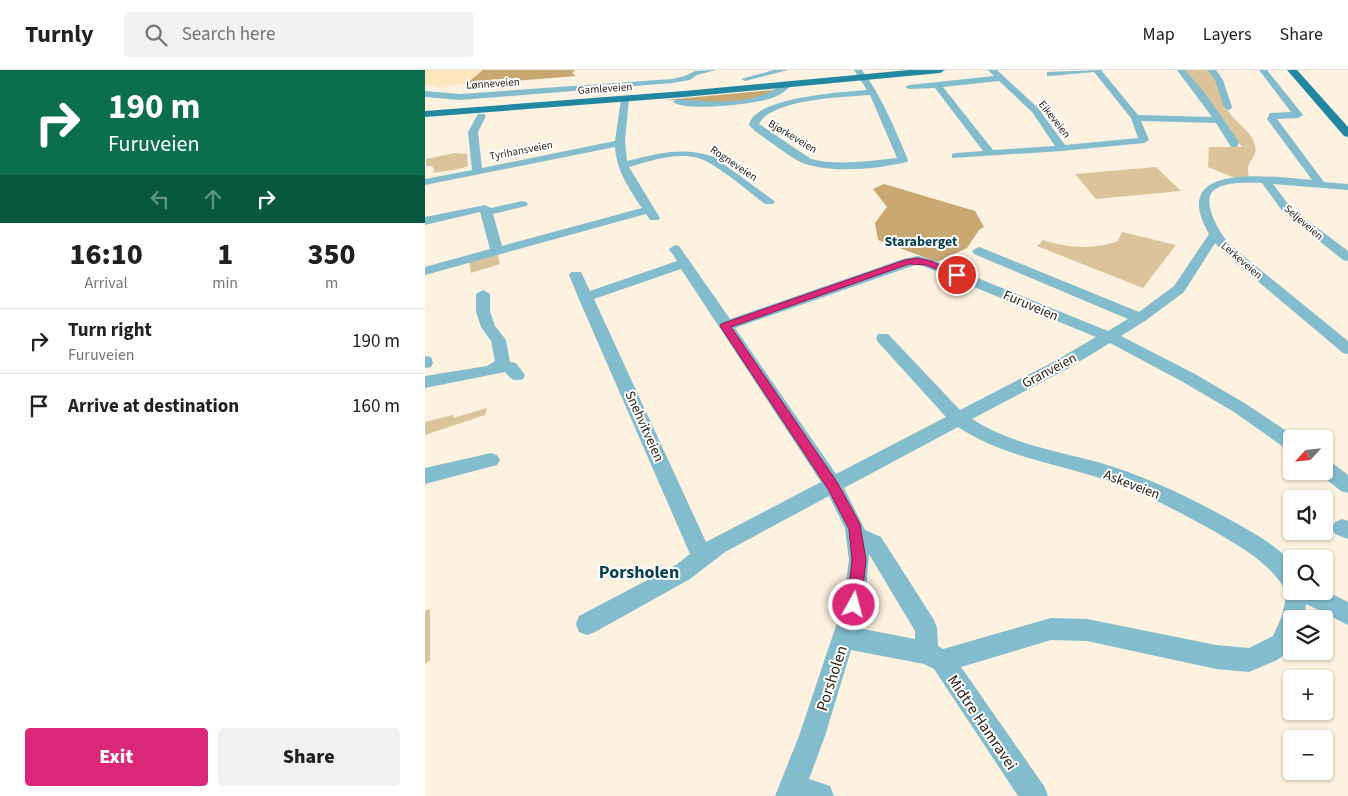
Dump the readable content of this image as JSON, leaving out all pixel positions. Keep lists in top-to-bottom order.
{
  "streets": {
    "main road": ["Gamleveien"],
    "street": [
      "Lønneveien",
      "Eikeveien",
      "Bjørkeveien",
      "Tyrihansveien",
      "Rogneveien",
      "Seljeveien",
      "Lerkeveien",
      "Furuveien",
      "Granveien",
      "Snehvitveien",
      "Askeveien",
      "Porsholen",
      "Midtre Hamravei"
    ]
  },
  "crossings": [
    ["Gamleveien", "Bjørkeveien"],
    ["Seljeveien", "Lerkeveien"],
    ["Lerkeveien", "Granveien"],
    ["Furuveien", "Granveien"],
    ["Furuveien", "Porsholen"],
    ["Granveien", "Askeveien"],
    ["Granveien", "Porsholen"],
    ["Snehvitveien", "Porsholen"]
  ],
  "districts": ["Staraberget", "Porsholen"],
  "north": "bottom left",
  "page": {
    "header": "Turnly",
    "search": "Search here",
    "nav": ["Map", "Layers", "Share"],
    "turn": ["190 m", "Furuveien"],
    "eta": [
      "16:10",
      "Arrival",
      "1",
      "min",
      "350",
      "m"
    ],
    "list": [
      {
        "name": "Turn right",
        "note": "Furuveien",
        "value": "190 m"
      },
      {
        "name": "Arrive at destination",
        "value": "160 m"
      }
    ],
    "map_buttons": ["+", "−"],
    "buttons": ["Exit", "Share"]
  }
}
